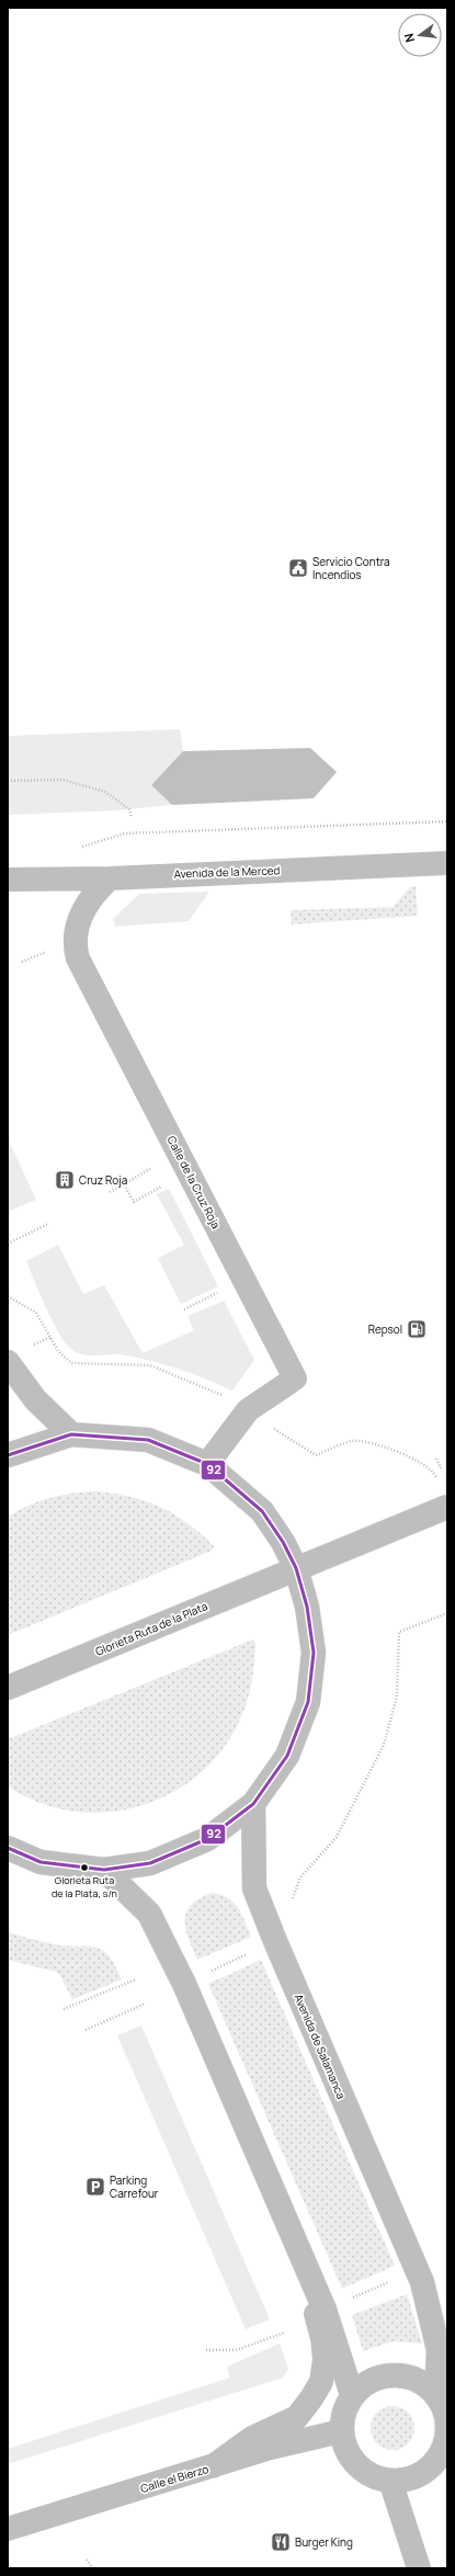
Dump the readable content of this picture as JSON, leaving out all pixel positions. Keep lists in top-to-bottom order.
{
  "streets": {
    "main road": [
      "Avenida de la Merced",
      "Calle de la Cruz Roja",
      "Glorieta Ruta de la Plata",
      "Avenida de Salamanca",
      "Calle el Bierzo"
    ]
  },
  "crossings": [
    ["Avenida de la Merced", "Calle de la Cruz Roja"],
    ["Avenida de Salamanca", "Calle el Bierzo"]
  ],
  "places": {
    "public building": ["Servicio Contra Incendios"],
    "building": ["Cruz Roja"],
    "fuel station": ["Repsol"],
    "other": ["Glorieta Ruta de la Plata, s/n"],
    "parking": ["Parking Carrefour"],
    "restaurant": ["Burger King"]
  },
  "lines": ["transit line 92"],
  "north": "left"
}
